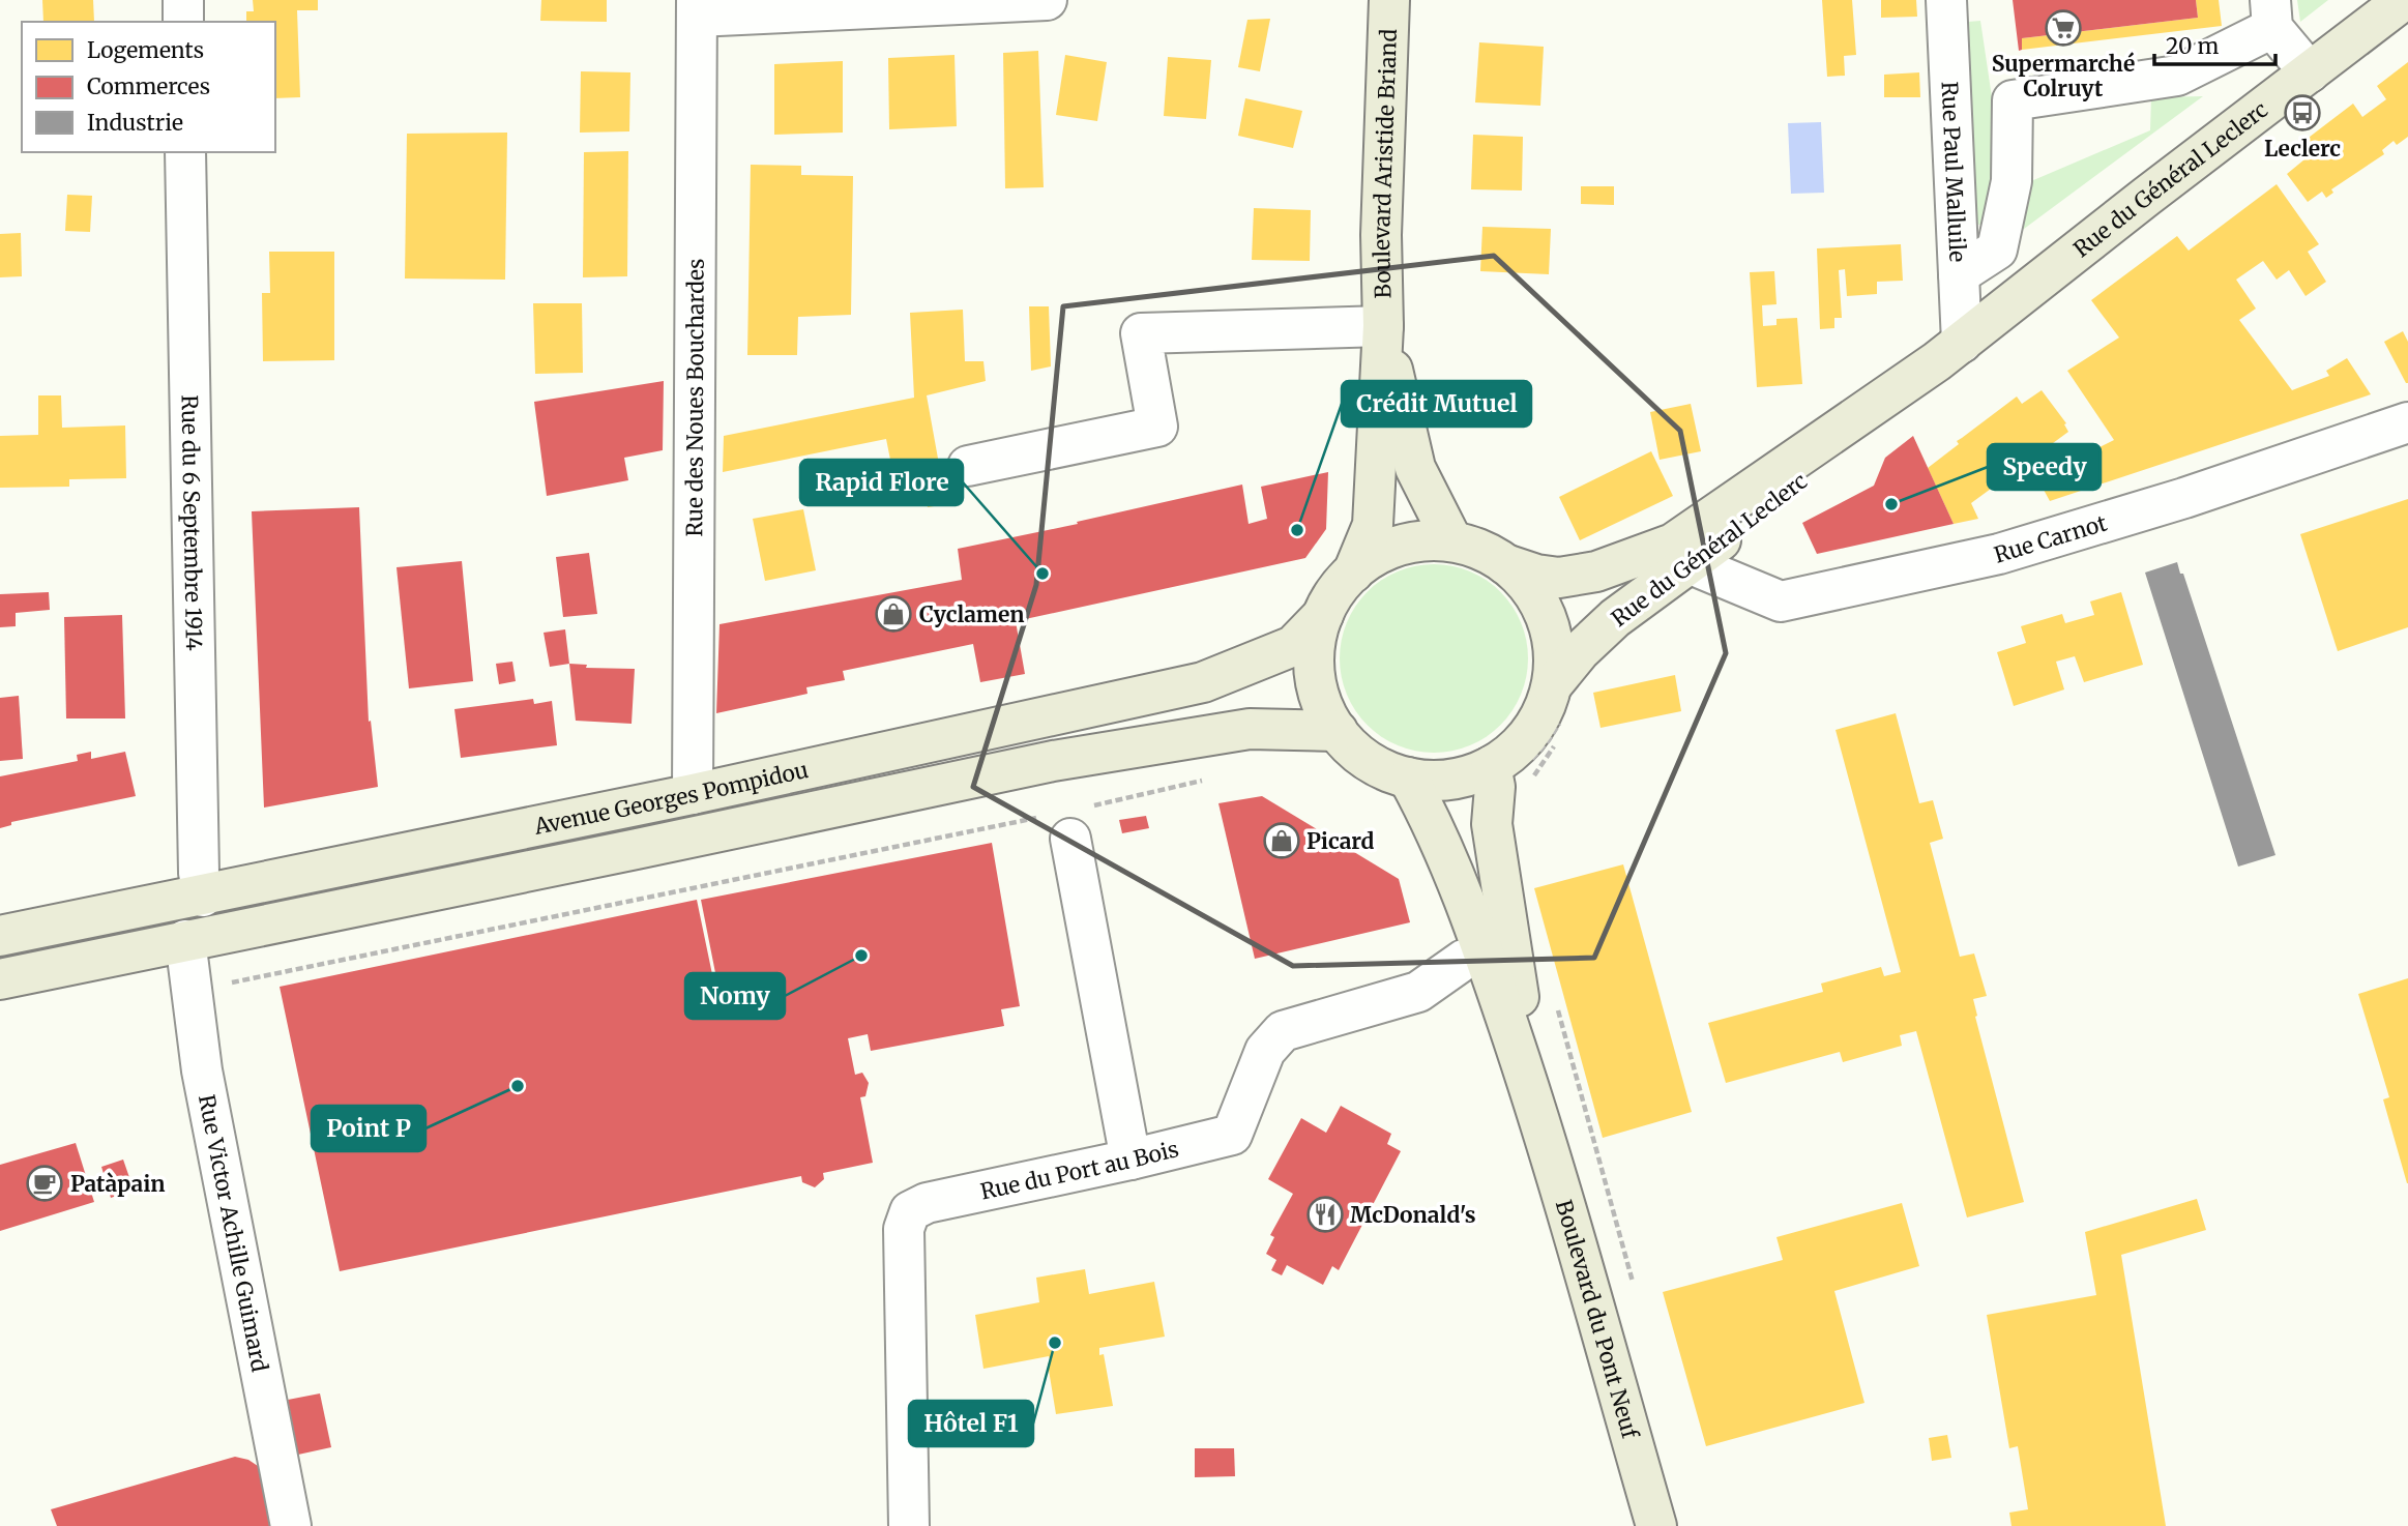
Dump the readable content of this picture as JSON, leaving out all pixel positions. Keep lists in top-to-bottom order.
{
  "streets": {
    "main road": [
      "Boulevard Aristide Briand",
      "Rue du Général Leclerc",
      "Avenue Georges Pompidou",
      "Boulevard du Pont Neuf"
    ],
    "street": [
      "Rue Paul Malluile",
      "Rue des Noues Bouchardes",
      "Rue du 6 Septembre 1914",
      "Rue Carnot",
      "Rue du Port au Bois",
      "Rue Victor Achille Guimard"
    ]
  },
  "crossings": [
    ["Rue Paul Malluile", "Rue du Général Leclerc"],
    ["Rue du Général Leclerc", "Rue Carnot"],
    ["Rue du Général Leclerc", "Avenue Georges Pompidou"],
    ["Rue des Noues Bouchardes", "Avenue Georges Pompidou"],
    ["Rue du 6 Septembre 1914", "Avenue Georges Pompidou"],
    ["Avenue Georges Pompidou", "Rue Victor Achille Guimard"]
  ],
  "places": {
    "supermarket": ["Supermarché Colruyt"],
    "bus stop": ["Leclerc"],
    "other": [
      "Speedy",
      "Crédit Mutuel",
      "Rapid Flore",
      "Nomy",
      "Point P",
      "Hôtel F1"
    ],
    "shop": ["Cyclamen", "Picard"],
    "cafe": ["Patàpain"],
    "restaurant": ["McDonald's"]
  },
  "legend": ["Logements", "Commerces", "Industrie"],
  "scale_bar": "20 m"
}
